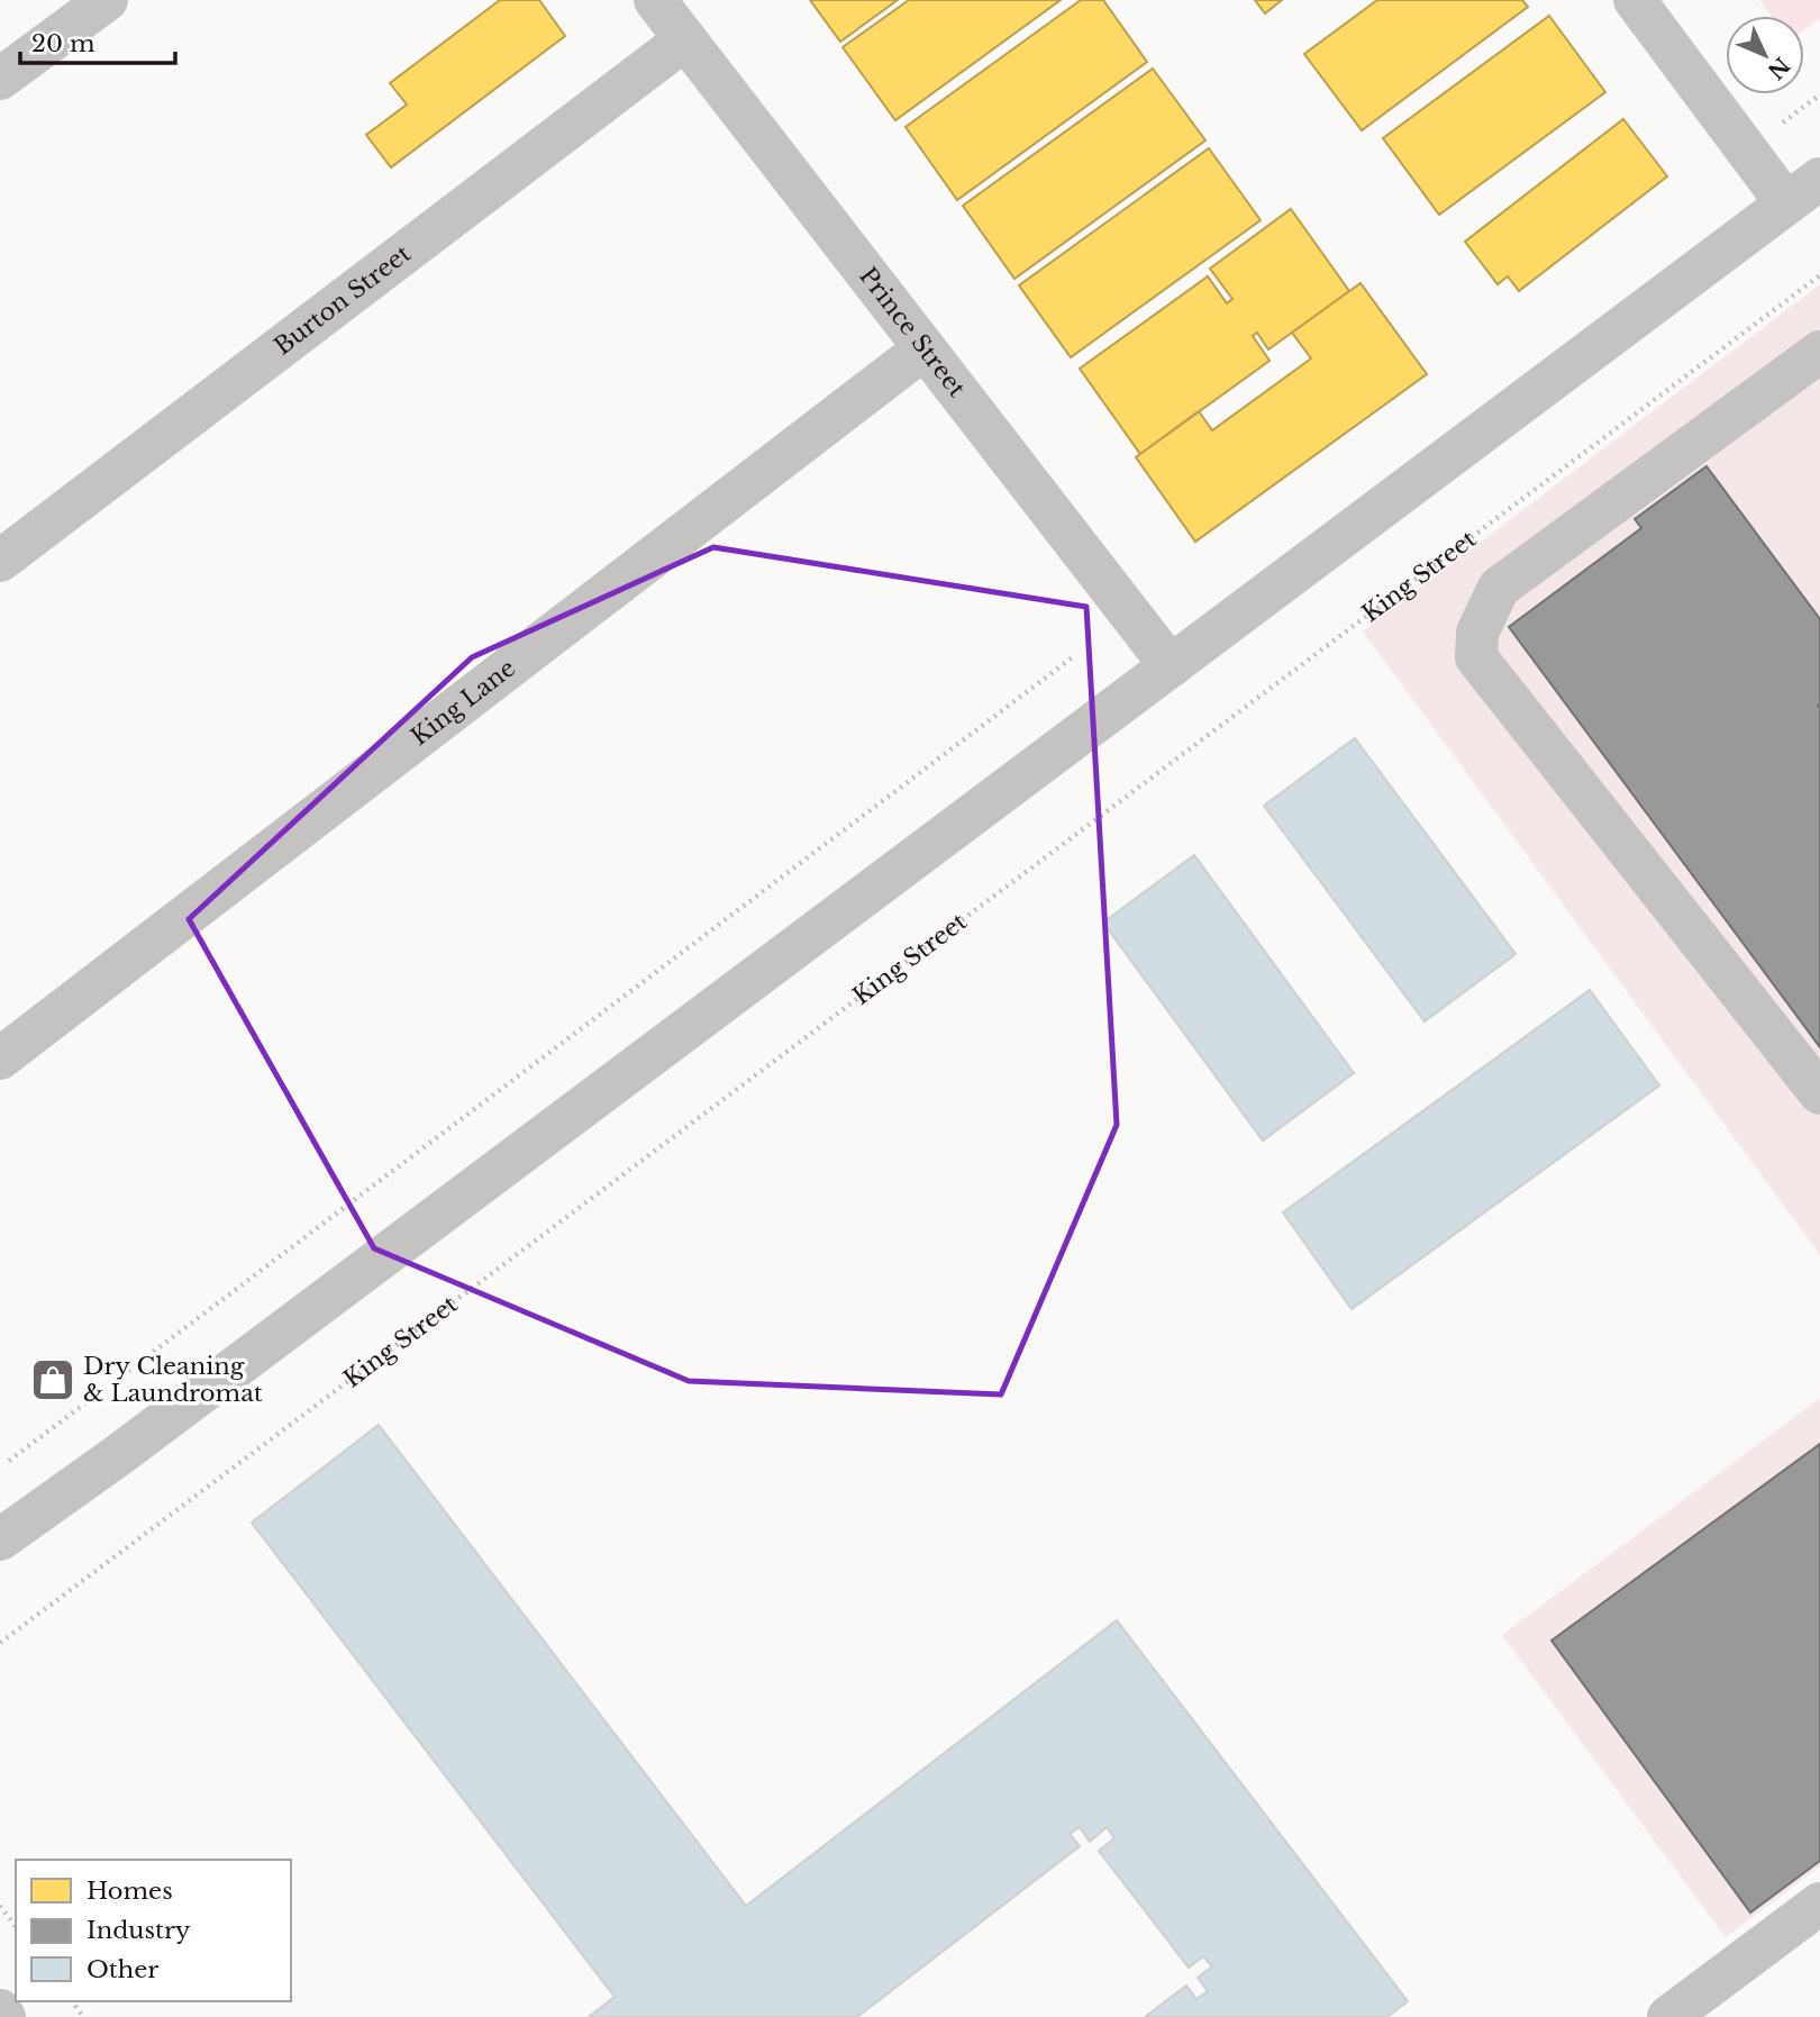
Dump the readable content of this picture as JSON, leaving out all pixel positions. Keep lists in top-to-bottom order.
{
  "streets": {
    "street": ["Burton Street", "Prince Street", "King Lane"],
    "path": ["King Street"]
  },
  "crossings": [
    ["Burton Street", "Prince Street"],
    ["Prince Street", "King Lane"]
  ],
  "places": {
    "shop": ["Dry Cleaning & Laundromat"]
  },
  "legend": ["Homes", "Industry", "Other"],
  "scale_bar": "20 m",
  "north": "bottom right"
}
